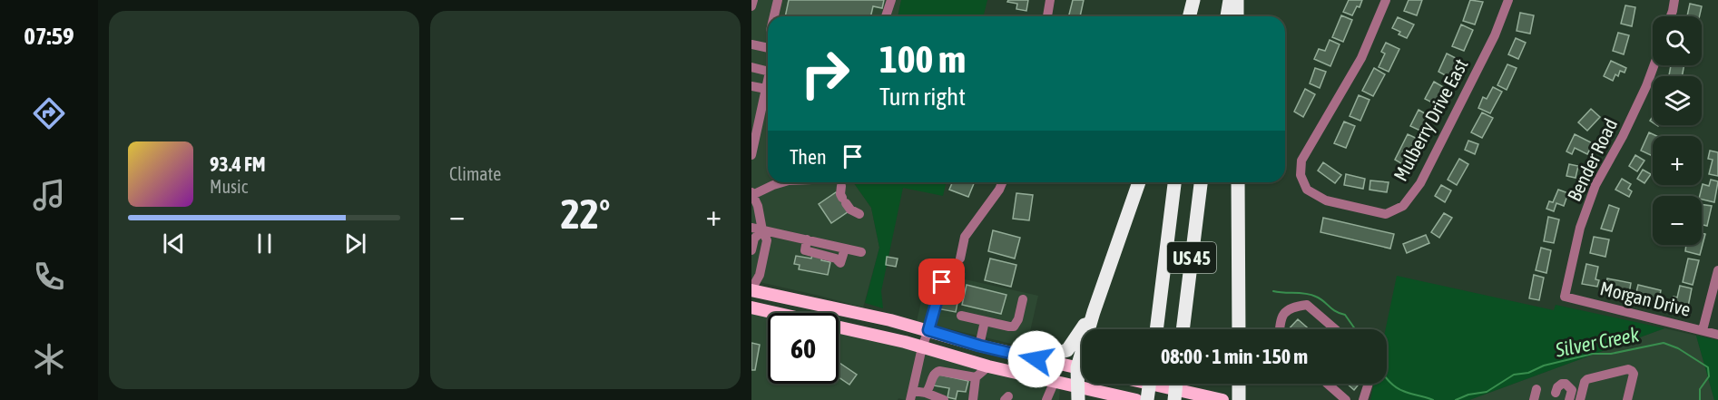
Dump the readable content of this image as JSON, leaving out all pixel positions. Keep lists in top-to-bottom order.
{
  "streets": {
    "highway": ["US 45"],
    "street": ["Mulberry Drive East", "Bender Road", "Morgan Drive"]
  },
  "crossings": [
    ["Bender Road", "Morgan Drive"]
  ],
  "water": ["Silver Creek"],
  "page": {
    "tabs": "07:59",
    "tile": "Climate",
    "map_buttons": ["+", "−"],
    "turn": ["100 m", "Turn right"],
    "then": "Then",
    "song": ["93.4 FM", "Music"],
    "heat": ["−", "22°", "+"],
    "limit": "60",
    "trip": "08:00 · 1 min · 150 m"
  }
}
